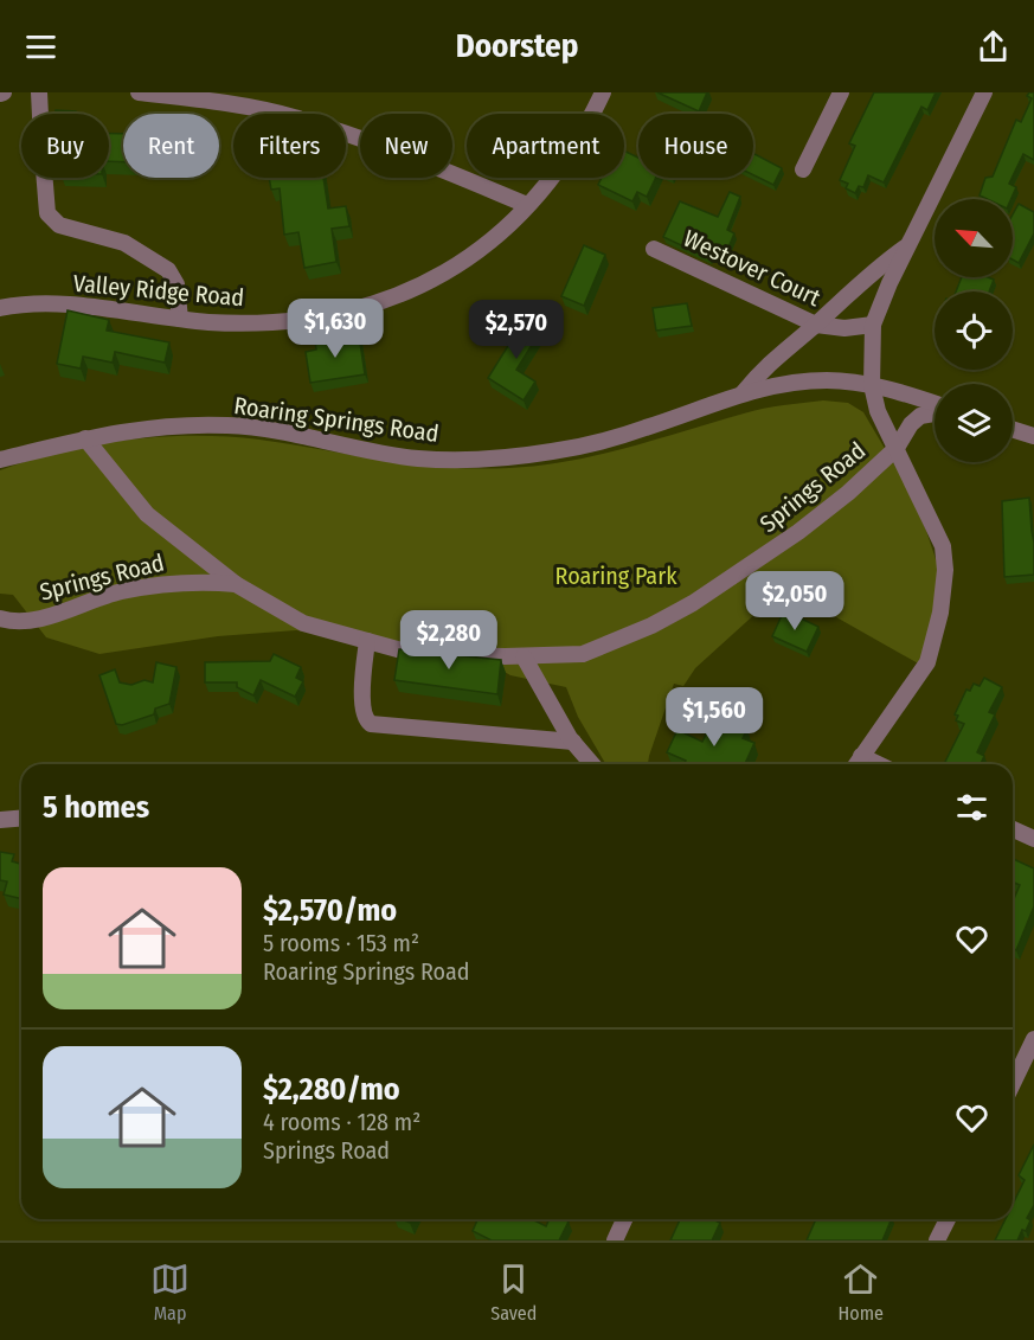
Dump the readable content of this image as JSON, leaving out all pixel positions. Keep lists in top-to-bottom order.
{
  "streets": {
    "street": [
      "Westover Court",
      "Valley Ridge Road",
      "Roaring Springs Road",
      "Springs Road"
    ]
  },
  "crossings": [
    ["Roaring Springs Road", "Springs Road"]
  ],
  "parks": ["Roaring Park"],
  "north": "top left",
  "page": {
    "header": "Doorstep",
    "chip": [
      "Buy",
      "Rent",
      "Filters",
      "New",
      "Apartment",
      "House"
    ],
    "price": [
      "$1,630",
      "$2,570",
      "$2,050",
      "$2,280",
      "$1,560"
    ],
    "heading": "5 homes",
    "list": [
      {
        "name": "$2,570/mo",
        "note": "5 rooms · 153 m² · Roaring Springs Road"
      },
      {
        "name": "$2,280/mo",
        "note": "4 rooms · 128 m² · Springs Road"
      }
    ],
    "tabs": ["Map", "Saved", "Home"]
  }
}
